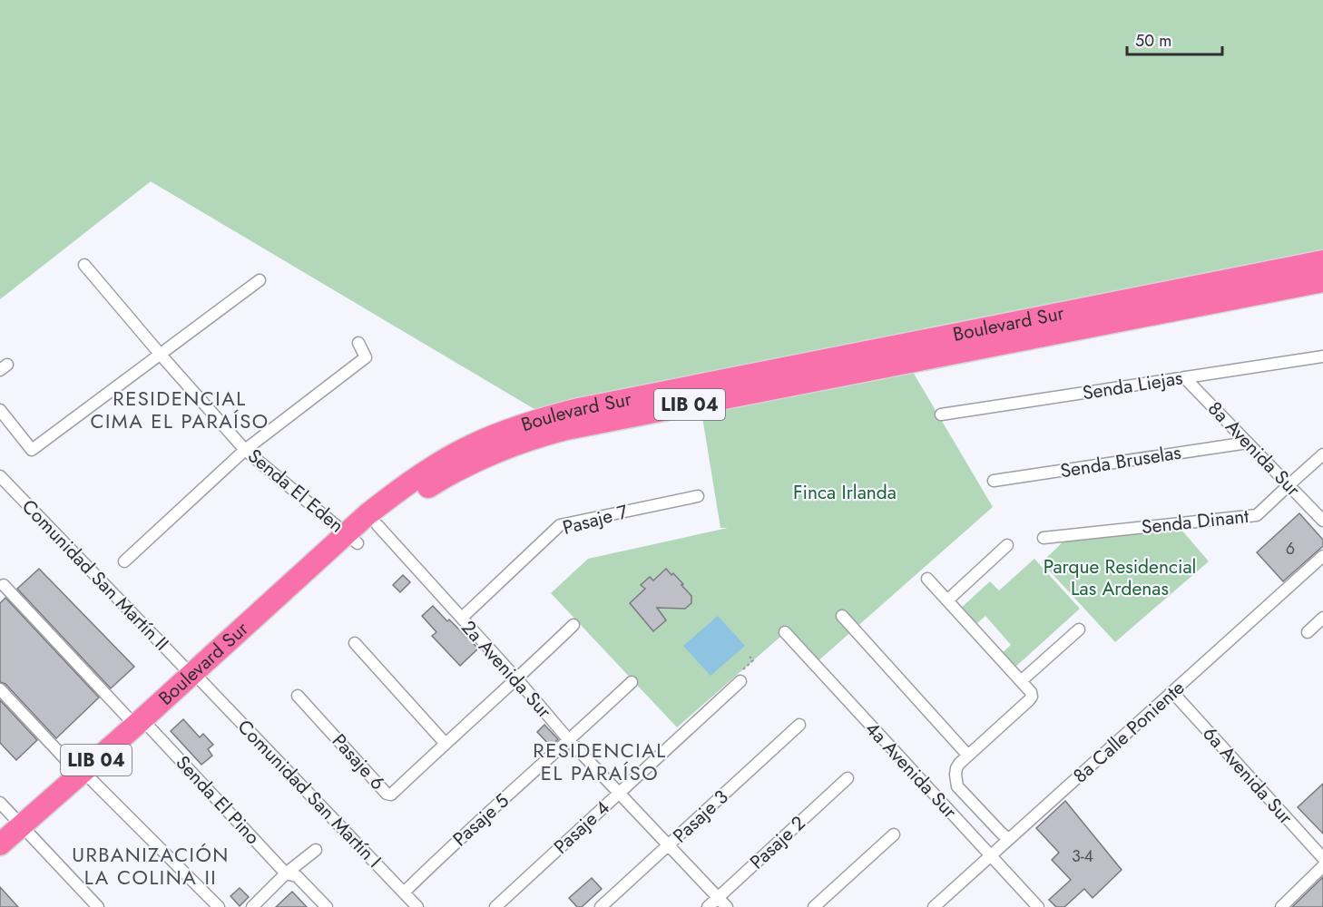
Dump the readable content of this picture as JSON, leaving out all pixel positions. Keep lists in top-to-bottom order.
{
  "streets": {
    "highway": ["Boulevard Sur", "LIB 04"],
    "street": [
      "Senda Liejas",
      "8a Avenida Sur",
      "Senda Bruselas",
      "Senda El Eden",
      "Pasaje 7",
      "Senda Dinant",
      "Comunidad San Martín II",
      "2a Avenida Sur",
      "8a Calle Poniente",
      "Pasaje 6",
      "4a Avenida Sur",
      "6a Avenida Sur",
      "Comunidad San Martín I",
      "Senda El Pino",
      "Pasaje 3",
      "Pasaje 5",
      "Pasaje 4",
      "Pasaje 2"
    ]
  },
  "crossings": [
    ["Boulevard Sur", "Senda El Eden"],
    ["Boulevard Sur", "Comunidad San Martín II"],
    ["Boulevard Sur", "2a Avenida Sur"],
    ["Boulevard Sur", "Comunidad San Martín I"],
    ["Boulevard Sur", "Senda El Pino"],
    ["Senda Liejas", "8a Avenida Sur"],
    ["8a Avenida Sur", "Senda Bruselas"],
    ["8a Avenida Sur", "Senda Dinant"],
    ["Pasaje 7", "2a Avenida Sur"],
    ["Comunidad San Martín II", "Comunidad San Martín I"],
    ["2a Avenida Sur", "Pasaje 6"],
    ["2a Avenida Sur", "Pasaje 3"],
    ["2a Avenida Sur", "Pasaje 5"],
    ["2a Avenida Sur", "Pasaje 4"],
    ["2a Avenida Sur", "Pasaje 2"],
    ["8a Calle Poniente", "4a Avenida Sur"],
    ["8a Calle Poniente", "6a Avenida Sur"],
    ["Comunidad San Martín I", "Pasaje 5"]
  ],
  "districts": ["RESIDENCIAL CIMA EL PARAÍSO", "RESIDENCIAL EL PARAÍSO", "URBANIZACIÓN LA COLINA II"],
  "parks": ["Finca Irlanda", "Parque Residencial Las Ardenas"],
  "house_numbers": ["6", "3-4"],
  "scale_bar": "50 m"
}
